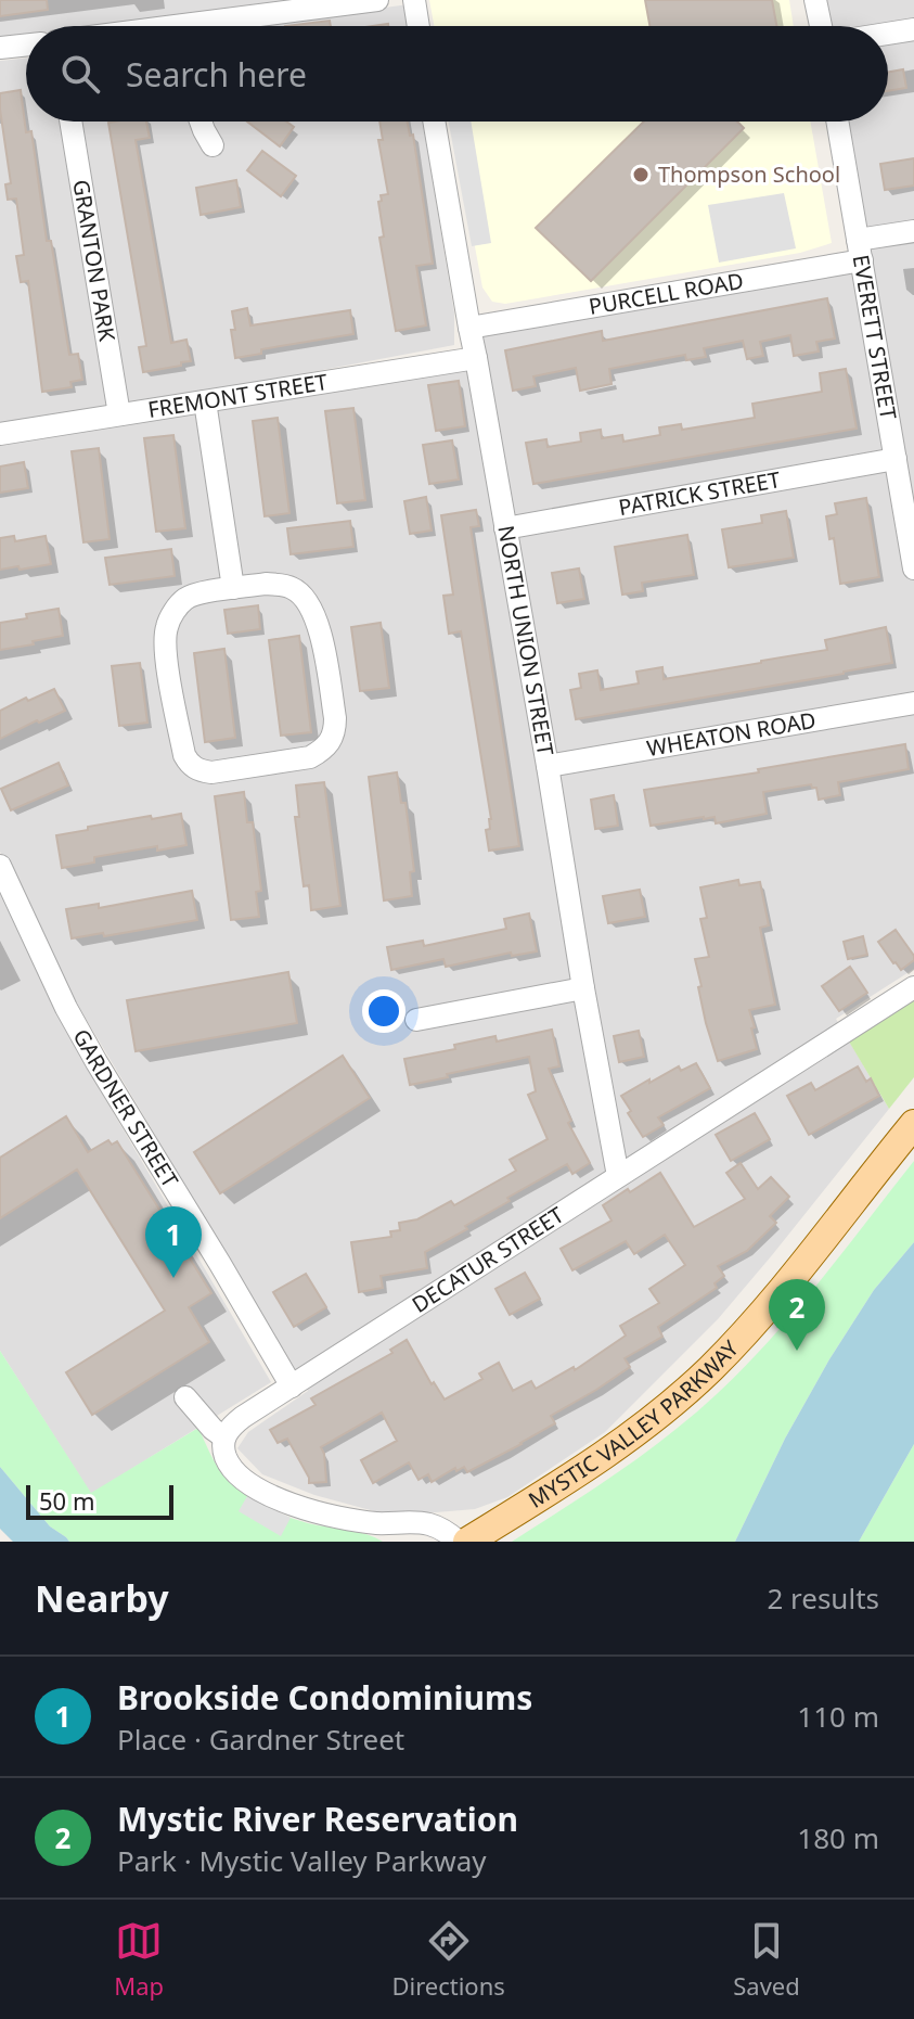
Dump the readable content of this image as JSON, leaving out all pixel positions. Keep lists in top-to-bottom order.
{
  "streets": {
    "main road": ["MYSTIC VALLEY PARKWAY"],
    "street": [
      "GRANTON PARK",
      "PURCELL ROAD",
      "EVERETT STREET",
      "FREMONT STREET",
      "PATRICK STREET",
      "NORTH UNION STREET",
      "WHEATON ROAD",
      "GARDNER STREET",
      "DECATUR STREET"
    ]
  },
  "crossings": [
    ["GRANTON PARK", "FREMONT STREET"],
    ["PURCELL ROAD", "EVERETT STREET"],
    ["PURCELL ROAD", "NORTH UNION STREET"],
    ["EVERETT STREET", "PATRICK STREET"],
    ["FREMONT STREET", "NORTH UNION STREET"],
    ["PATRICK STREET", "NORTH UNION STREET"],
    ["NORTH UNION STREET", "WHEATON ROAD"],
    ["NORTH UNION STREET", "DECATUR STREET"],
    ["GARDNER STREET", "DECATUR STREET"]
  ],
  "places": ["Thompson School"],
  "scale_bar": "50 m",
  "page": {
    "search": "Search here",
    "pins": ["1", "2"],
    "scale": "50 m",
    "heading": ["Nearby", "2 results"],
    "list": [
      {
        "mark": "1",
        "name": "Brookside Condominiums",
        "note": "Place · Gardner Street",
        "value": "110 m"
      },
      {
        "mark": "2",
        "name": "Mystic River Reservation",
        "note": "Park · Mystic Valley Parkway",
        "value": "180 m"
      }
    ],
    "nav": ["Map", "Directions", "Saved"]
  }
}
